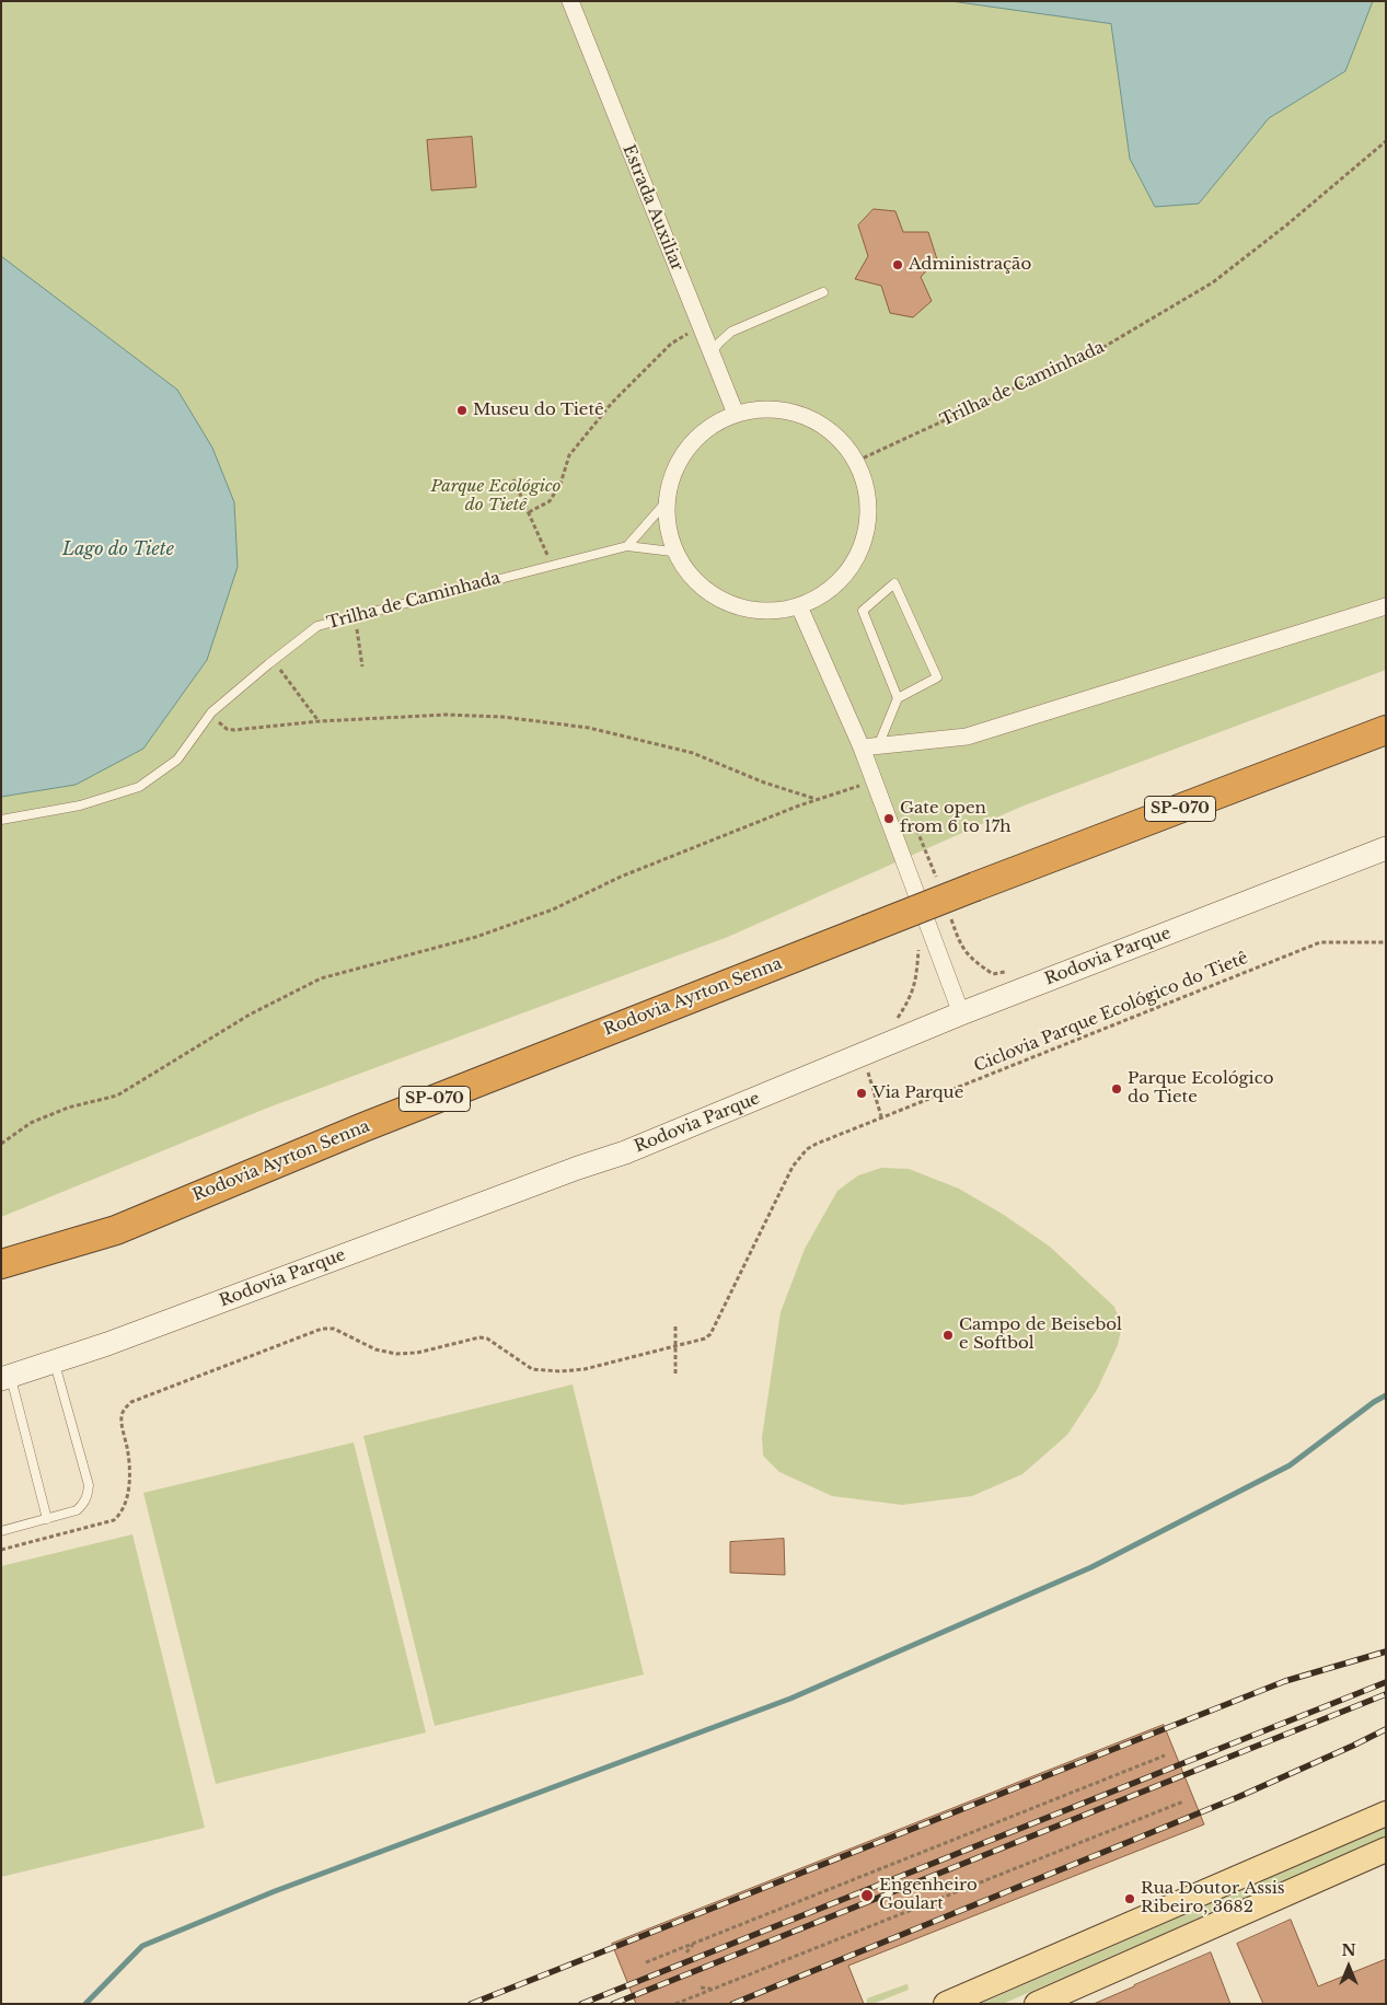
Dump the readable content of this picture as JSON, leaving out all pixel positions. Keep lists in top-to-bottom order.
{
  "streets": {
    "highway": ["SP-070", "Rodovia Ayrton Senna"],
    "street": ["Estrada Auxiliar", "Rodovia Parque"],
    "lane": ["Trilha de Caminhada"],
    "path": ["Ciclovia Parque Ecológico do Tietê"]
  },
  "water": ["Lago do Tiete"],
  "parks": ["Parque Ecológico do Tietê"],
  "places": [
    "Administração",
    "Museu do Tietê",
    "Gate open from 6 to 17h",
    "Parque Ecológico do Tiete",
    "Via Parque",
    "Campo de Beisebol e Softbol",
    "Engenheiro Goulart",
    "Rua Doutor Assis Ribeiro, 3682"
  ],
  "north": "top"
}
